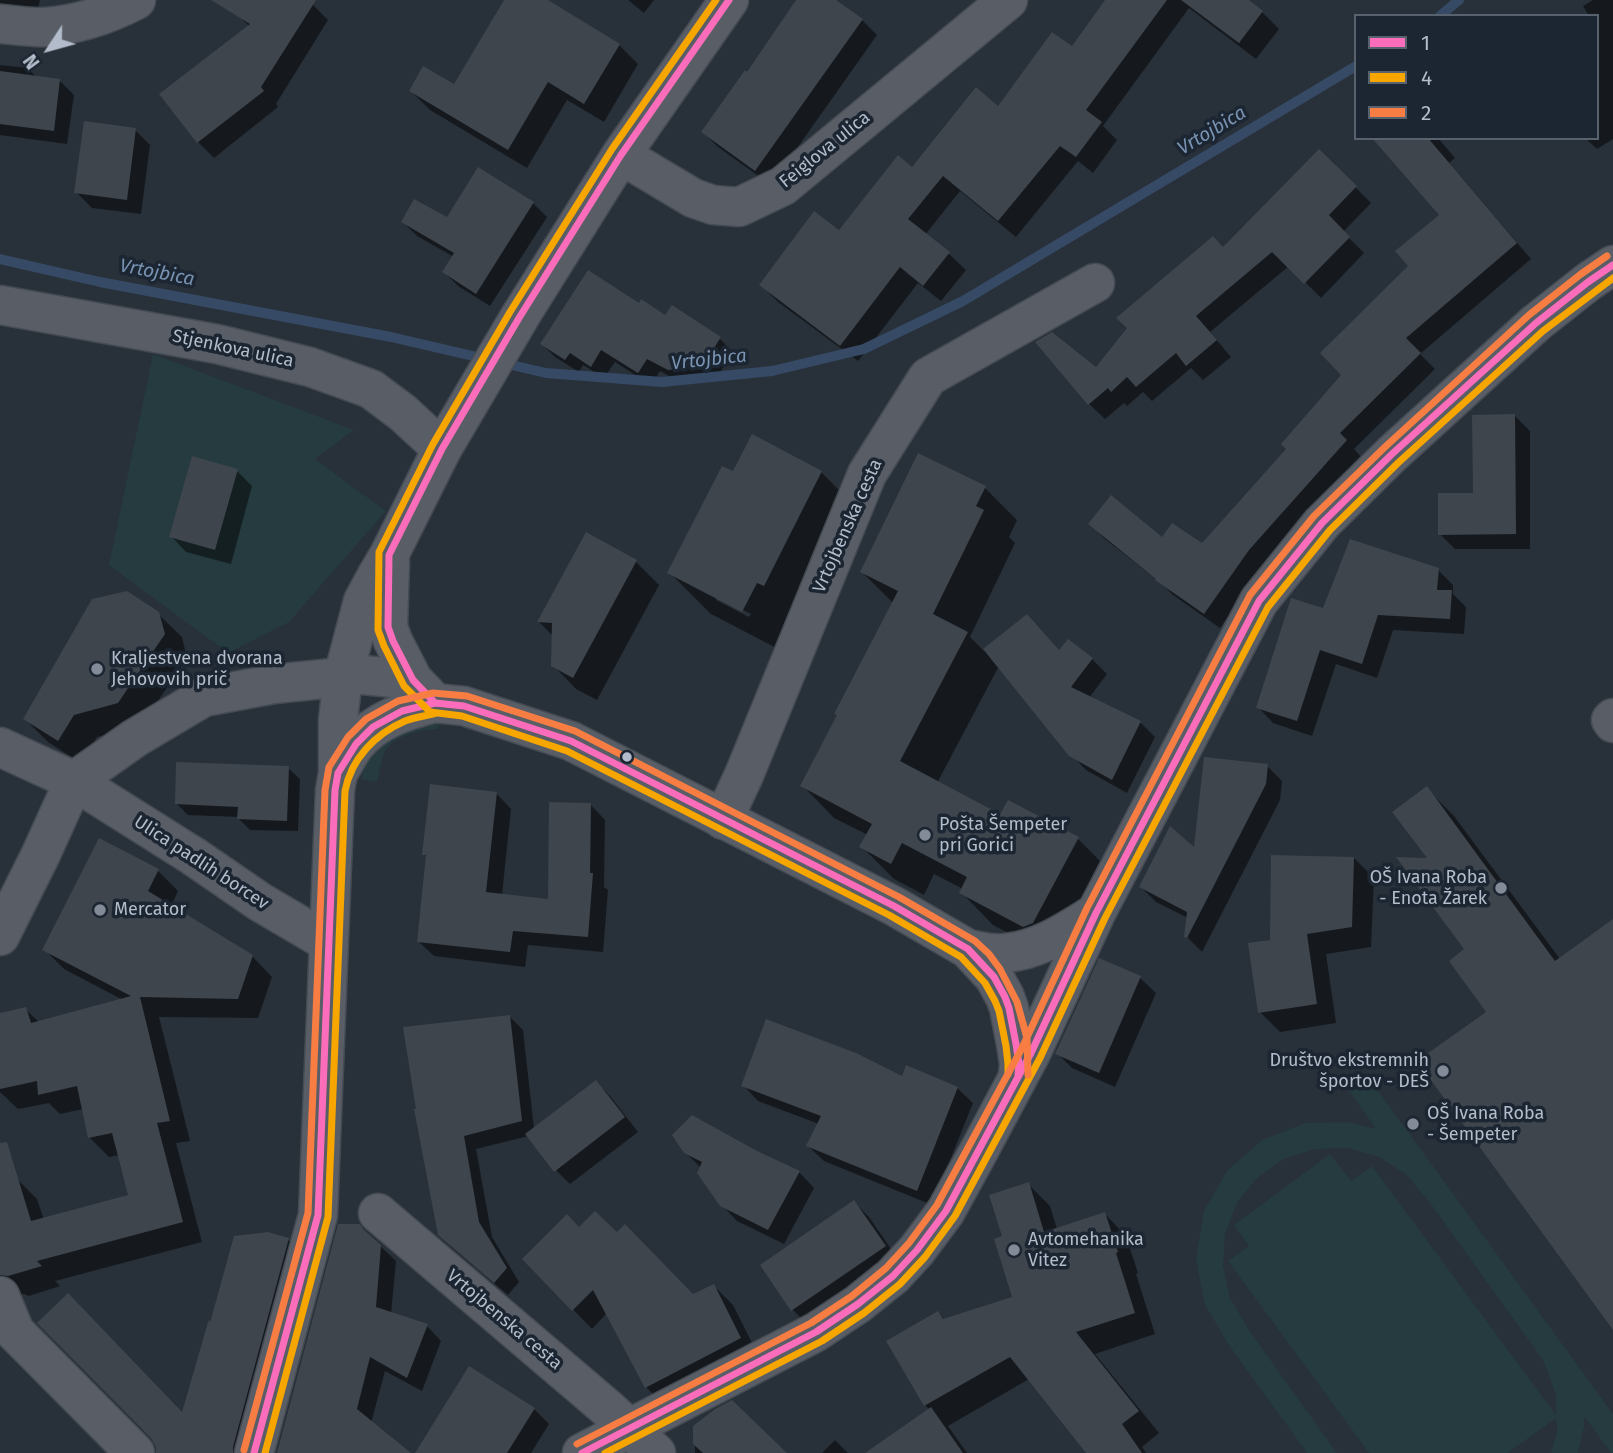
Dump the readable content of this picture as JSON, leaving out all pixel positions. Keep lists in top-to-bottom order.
{
  "streets": {
    "street": [
      "Feiglova ulica",
      "Stjenkova ulica",
      "Vrtojbenska cesta",
      "Ulica padlih borcev"
    ]
  },
  "water": ["Vrtojbica"],
  "places": [
    "Kraljestvena dvorana Jehovovih prič",
    "Pošta Šempeter pri Gorici",
    "OŠ Ivana Roba - Enota Žarek",
    "Mercator",
    "Društvo ekstremnih športov - DEŠ",
    "OŠ Ivana Roba - Šempeter",
    "Avtomehanika Vitez"
  ],
  "lines": ["transit line 1", "transit line 4", "transit line 2"],
  "legend": ["1", "4", "2"],
  "north": "bottom left"
}
